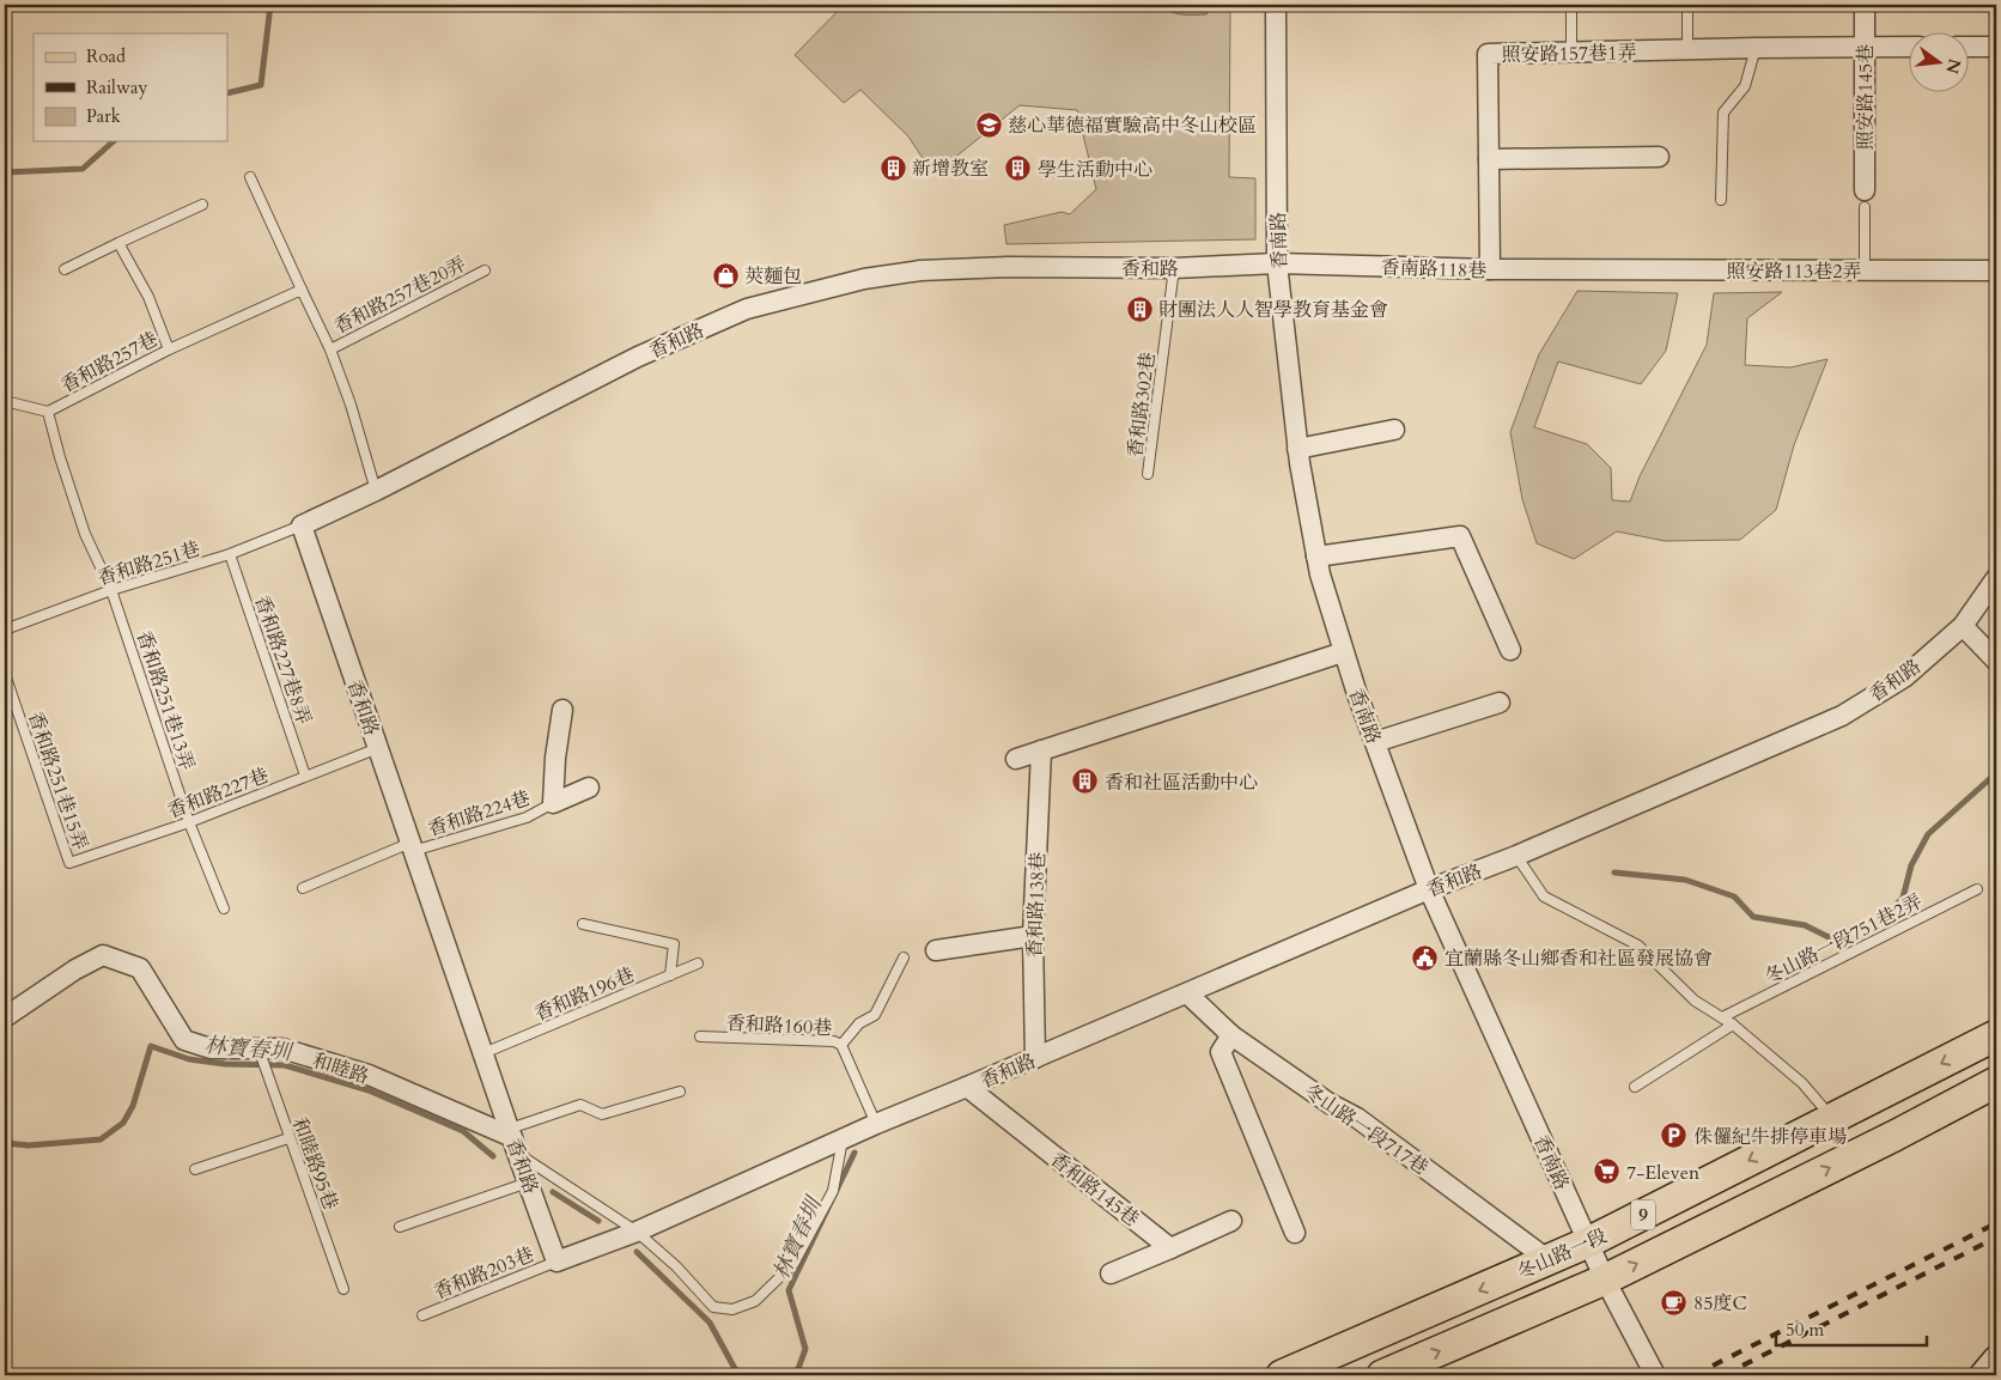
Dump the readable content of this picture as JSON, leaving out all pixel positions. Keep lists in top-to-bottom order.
{
  "streets": {
    "main road": ["9", "冬山路一段"],
    "street": [
      "照安路157巷1弄",
      "照安路145巷",
      "香南路",
      "香和路",
      "香南路118巷",
      "照安路113巷2弄",
      "香和路138巷",
      "和睦路",
      "冬山路一段717巷",
      "香和路145巷"
    ],
    "lane": [
      "香和路257巷20弄",
      "香和路257巷",
      "香和路302巷",
      "香和路251巷",
      "香和路227巷8弄",
      "香和路251巷13弄",
      "香和路251巷15弄",
      "香和路227巷",
      "香和路224巷",
      "冬山路一段751巷2弄",
      "香和路196巷",
      "香和路160巷",
      "和睦路95巷",
      "香和路203巷"
    ]
  },
  "crossings": [
    ["照安路157巷1弄", "照安路145巷"],
    ["照安路157巷1弄", "香南路118巷"],
    ["香南路", "香和路"],
    ["香南路", "香南路118巷"],
    ["香南路", "冬山路一段"],
    ["香和路", "香南路118巷"],
    ["香和路", "香和路302巷"],
    ["香和路", "香和路251巷"],
    ["香和路", "香和路227巷"],
    ["香和路", "香和路224巷"],
    ["香和路", "香和路138巷"],
    ["香和路", "香和路196巷"],
    ["香和路", "香和路160巷"],
    ["香和路", "和睦路"],
    ["香和路", "冬山路一段717巷"],
    ["香和路", "香和路145巷"],
    ["香和路", "香和路203巷"],
    ["香南路118巷", "照安路113巷2弄"],
    ["香和路257巷", "香和路251巷"],
    ["香和路257巷", "香和路251巷13弄"],
    ["香和路251巷", "香和路227巷8弄"],
    ["香和路251巷", "香和路251巷13弄"],
    ["香和路227巷8弄", "香和路227巷"],
    ["香和路251巷13弄", "香和路227巷"],
    ["香和路251巷15弄", "香和路227巷"],
    ["和睦路", "和睦路95巷"],
    ["冬山路一段717巷", "冬山路一段"]
  ],
  "water": ["林寶春圳"],
  "places": {
    "school or university": ["慈心華德福實驗高中冬山校區"],
    "building": [
      "新增教室",
      "學生活動中心",
      "財團法人人智學教育基金會",
      "香和社區活動中心"
    ],
    "shop": ["莢麵包"],
    "public building": ["宜蘭縣冬山鄉香和社區發展協會"],
    "parking": ["侏儸紀牛排停車場"],
    "supermarket": ["7-Eleven"],
    "cafe": ["85度C"]
  },
  "legend": ["Road", "Railway", "Park"],
  "scale_bar": "50 m",
  "north": "right"
}
